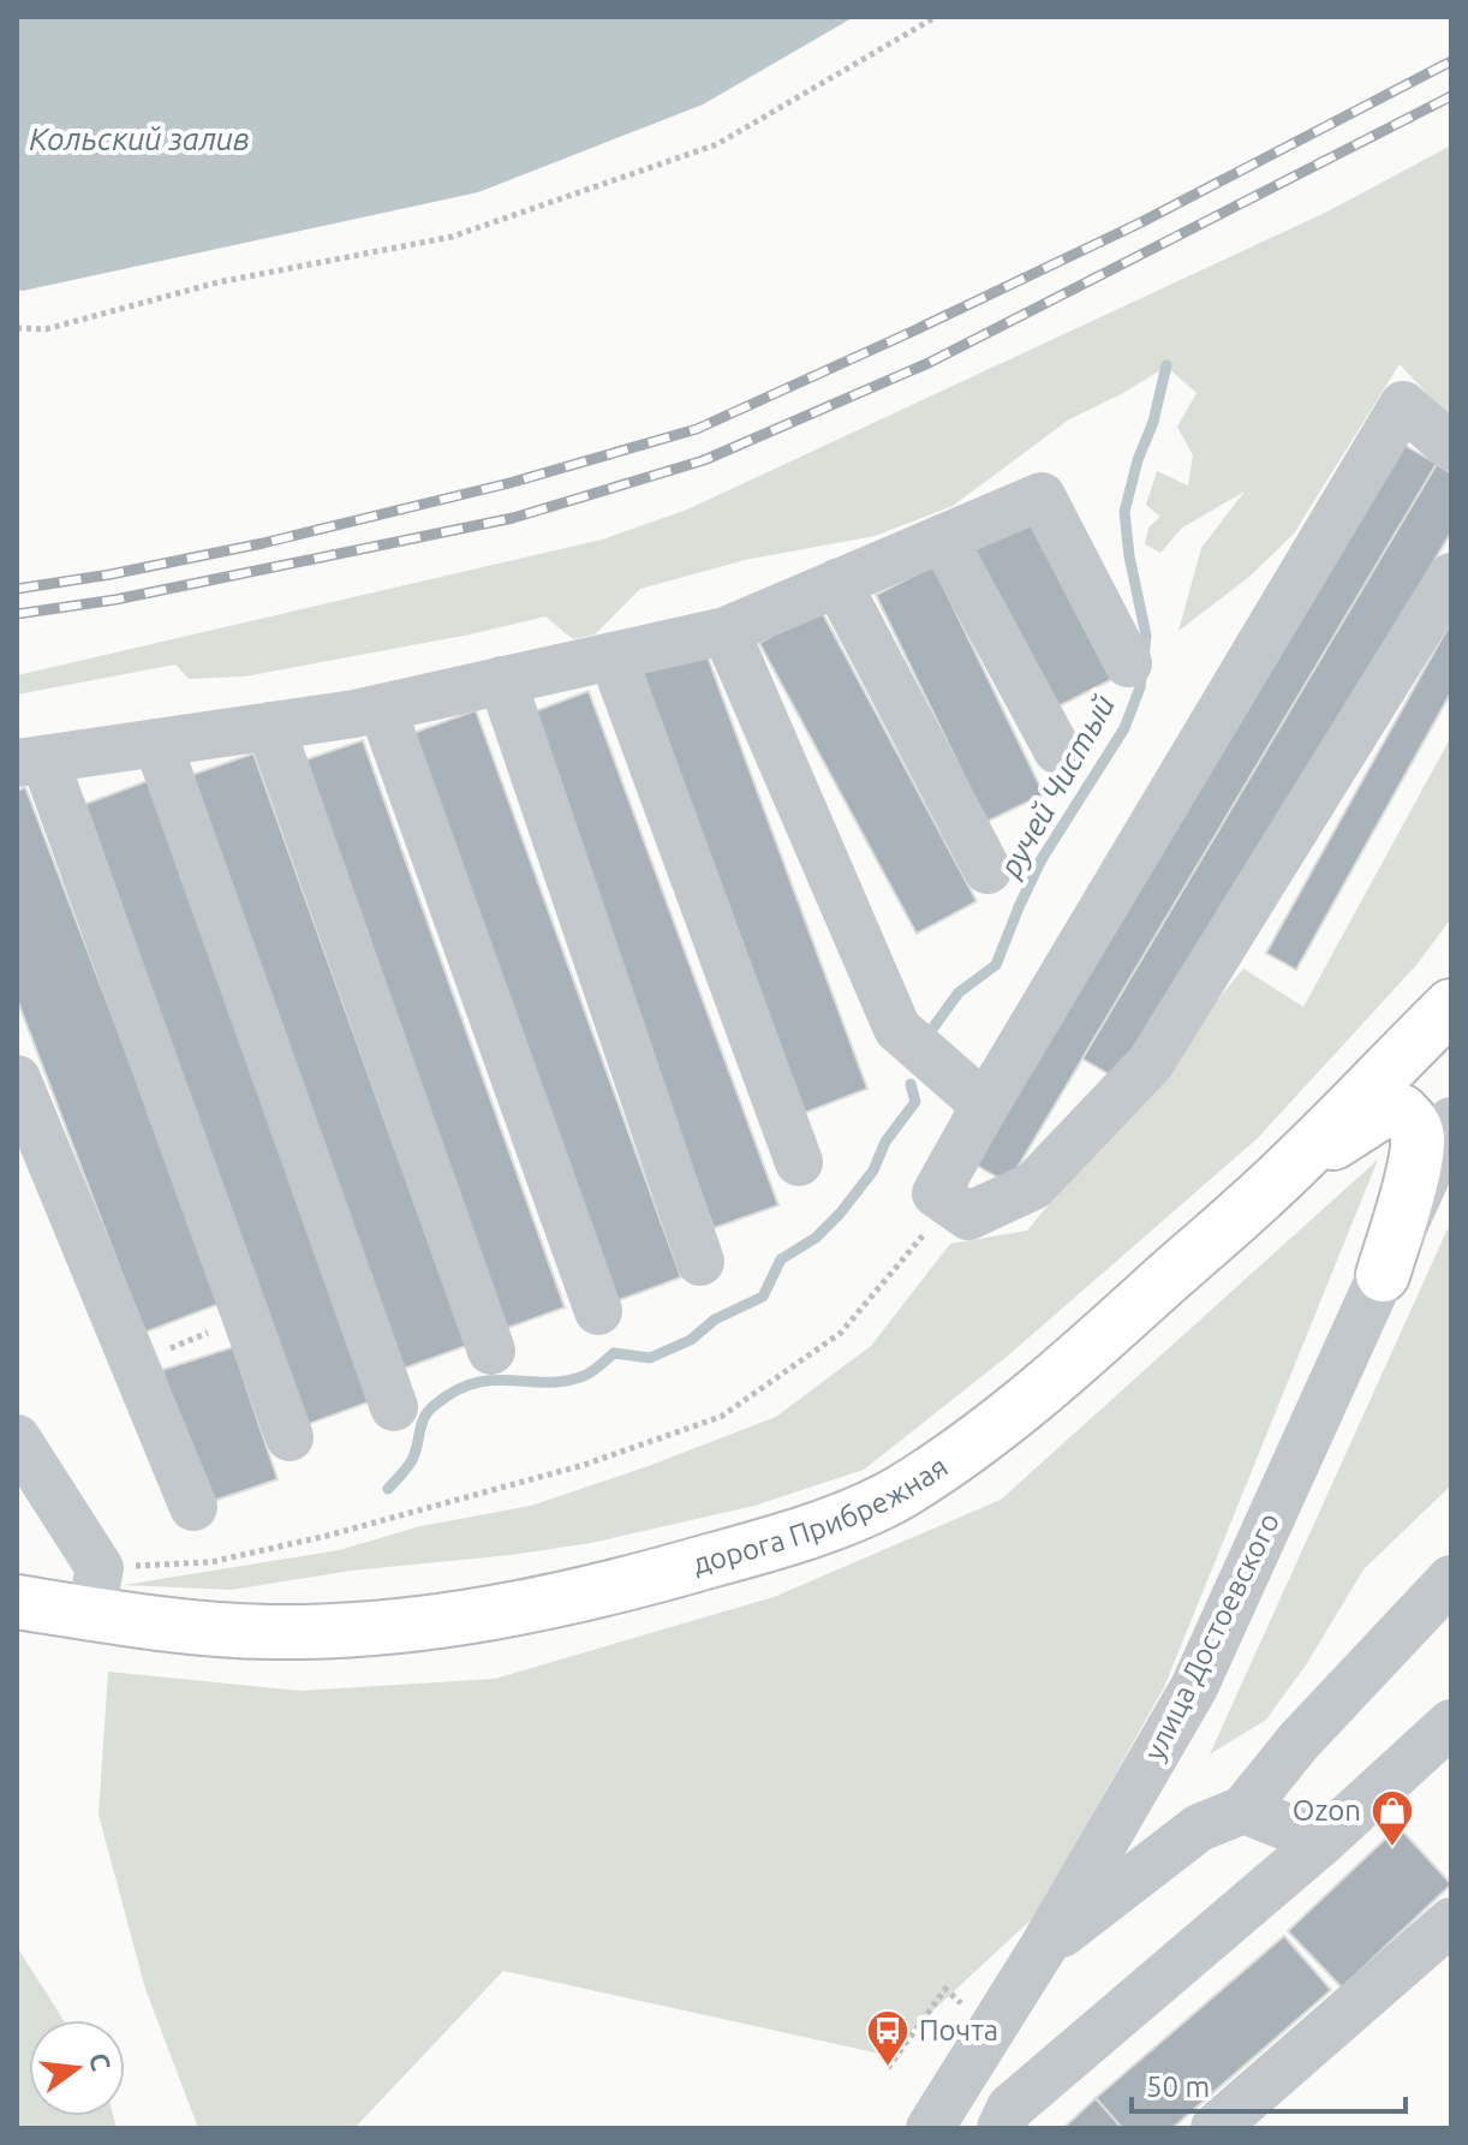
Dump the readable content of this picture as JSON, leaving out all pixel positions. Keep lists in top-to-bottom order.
{
  "streets": {
    "main road": ["дорога Прибрежная"],
    "street": ["улица Достоевского"]
  },
  "water": ["Кольский залив", "ручей Чистый"],
  "places": {
    "shop": ["Ozon"],
    "bus stop": ["Почта"]
  },
  "scale_bar": "50 m",
  "north": "right"
}
